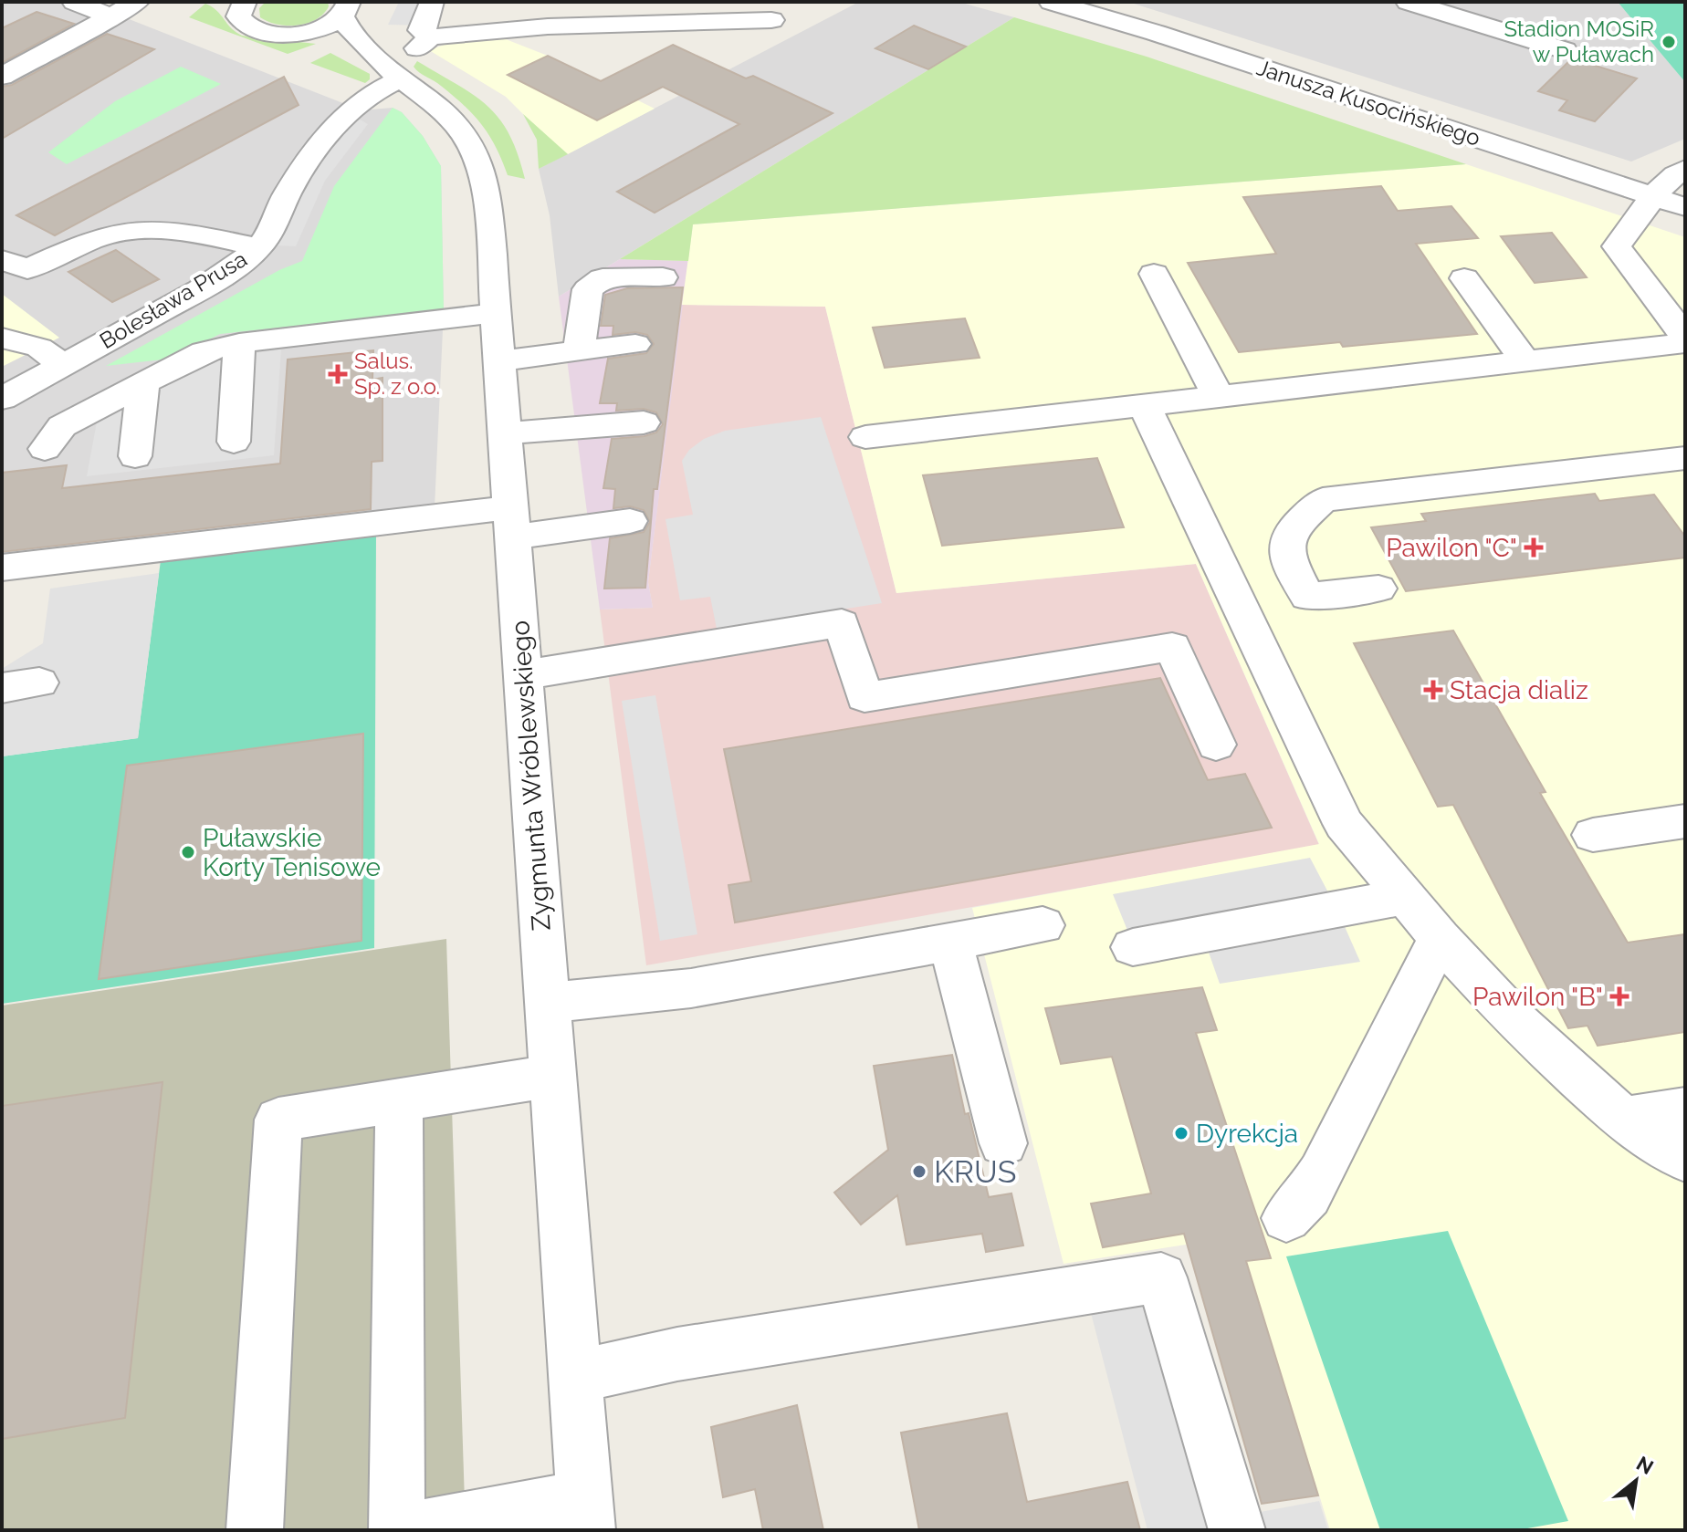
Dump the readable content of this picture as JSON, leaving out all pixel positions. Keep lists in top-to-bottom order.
{
  "streets": {
    "street": ["Janusza Kusocińskiego", "Bolesława Prusa", "Zygmunta Wróblewskiego"]
  },
  "crossings": [
    ["Bolesława Prusa", "Zygmunta Wróblewskiego"]
  ],
  "places": {
    "other": [
      "Stadion MOSiR w Puławach",
      "Puławskie Korty Tenisowe",
      "Dyrekcja",
      "KRUS"
    ],
    "health": [
      "Salus. Sp. z o.o.",
      "Pawilon \"C\"",
      "Stacja dializ",
      "Pawilon \"B\""
    ]
  },
  "north": "top right"
}
